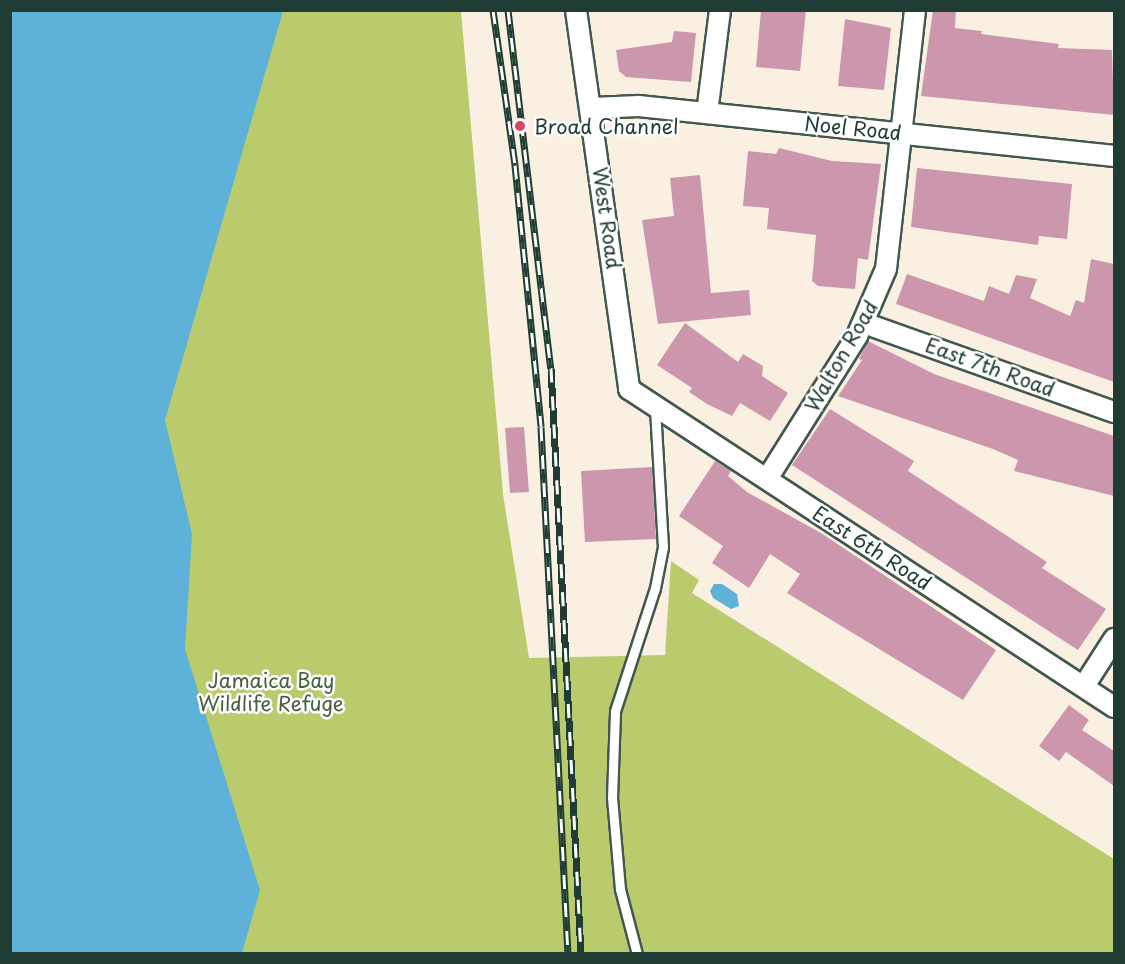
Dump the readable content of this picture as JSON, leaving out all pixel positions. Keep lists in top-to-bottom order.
{
  "streets": {
    "street": [
      "Noel Road",
      "West Road",
      "Walton Road",
      "East 7th Road",
      "East 6th Road"
    ]
  },
  "crossings": [
    ["Noel Road", "West Road"],
    ["Noel Road", "Walton Road"],
    ["West Road", "East 6th Road"],
    ["Walton Road", "East 7th Road"],
    ["Walton Road", "East 6th Road"]
  ],
  "parks": ["Jamaica Bay Wildlife Refuge"],
  "places": ["Broad Channel"]
}
